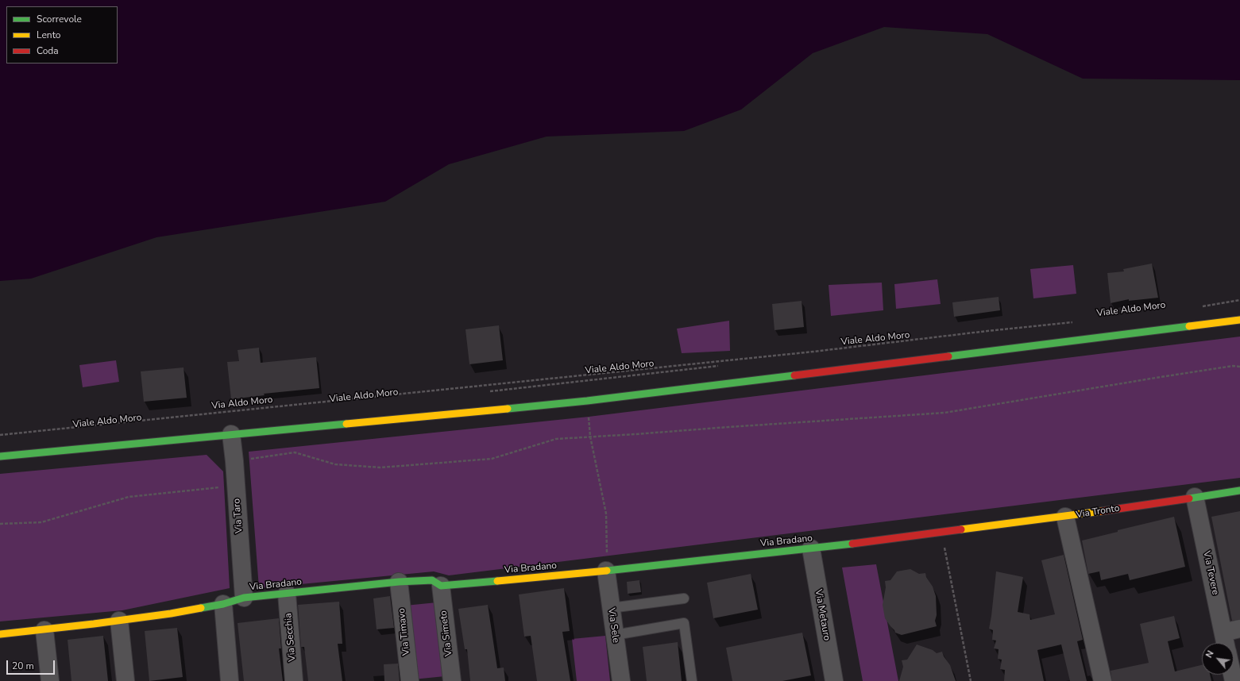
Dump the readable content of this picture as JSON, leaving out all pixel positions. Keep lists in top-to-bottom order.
{
  "streets": {
    "street": [
      "Via Tronto",
      "Via Taro",
      "Via Bradano",
      "Via Tevere",
      "Via Metauro",
      "Via Sele",
      "Via Timavo",
      "Via Simeto",
      "Via Secchia"
    ],
    "path": ["Viale Aldo Moro", "Via Aldo Moro"]
  },
  "crossings": [
    ["Viale Aldo Moro", "Via Aldo Moro"],
    ["Via Tronto", "Via Bradano"],
    ["Via Tronto", "Via Tevere"],
    ["Via Taro", "Via Bradano"],
    ["Via Bradano", "Via Metauro"],
    ["Via Bradano", "Via Sele"],
    ["Via Bradano", "Via Timavo"],
    ["Via Bradano", "Via Simeto"],
    ["Via Bradano", "Via Secchia"]
  ],
  "legend": ["Scorrevole", "Lento", "Coda"],
  "scale_bar": "20 m",
  "north": "top left"
}
